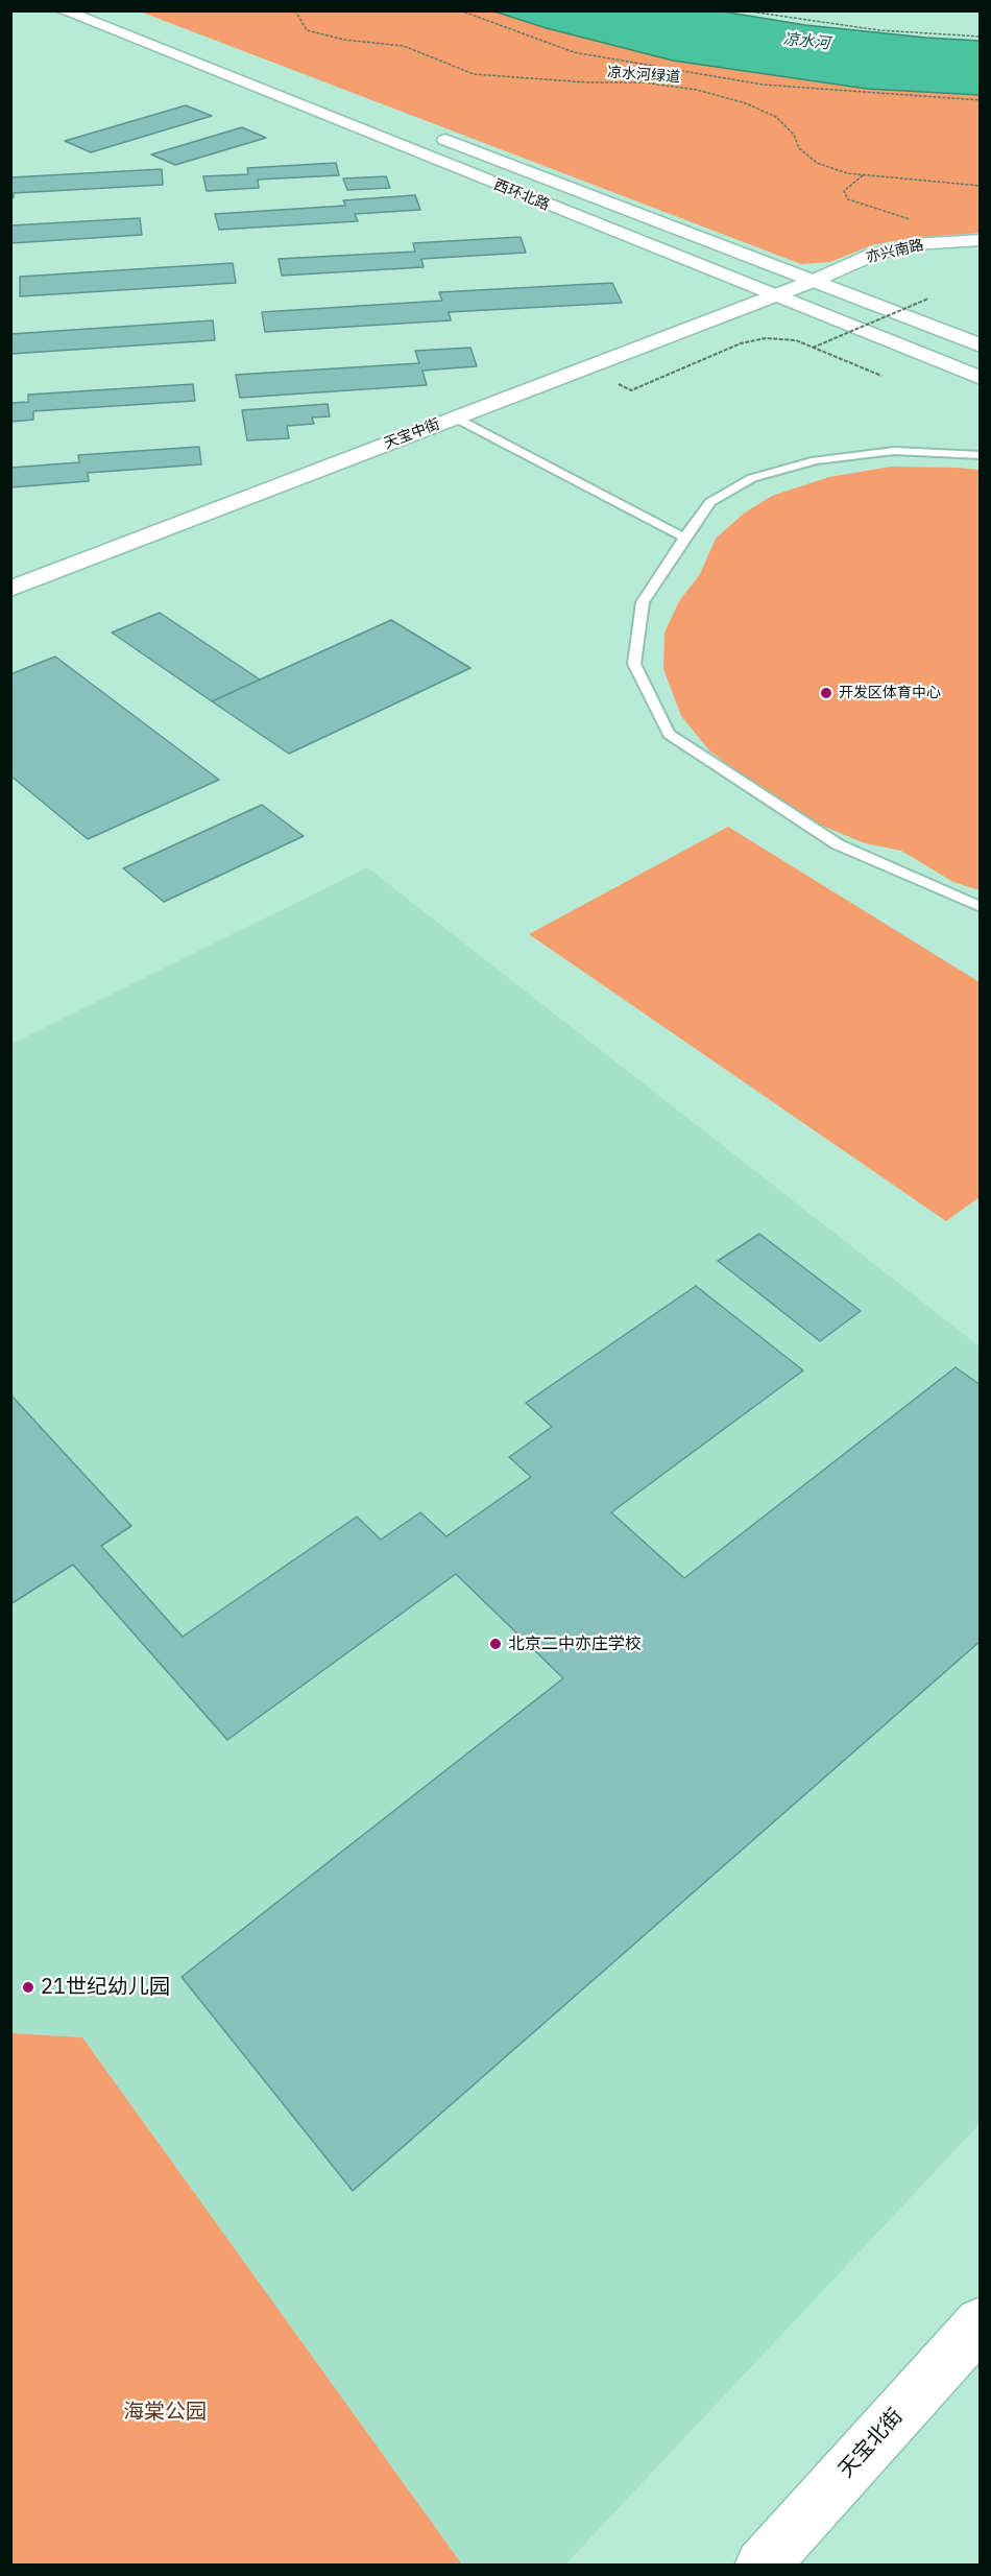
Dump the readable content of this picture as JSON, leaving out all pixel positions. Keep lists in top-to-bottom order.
{
  "streets": {
    "main road": [
      "西环北路",
      "亦兴南路",
      "天宝中街",
      "天宝北街"
    ],
    "path": ["凉水河绿道"]
  },
  "crossings": [
    ["西环北路", "亦兴南路"],
    ["西环北路", "天宝中街"],
    ["亦兴南路", "天宝中街"]
  ],
  "water": ["凉水河"],
  "parks": ["海棠公园"],
  "places": ["开发区体育中心", "北京二中亦庄学校", "21世纪幼儿园"]
}
